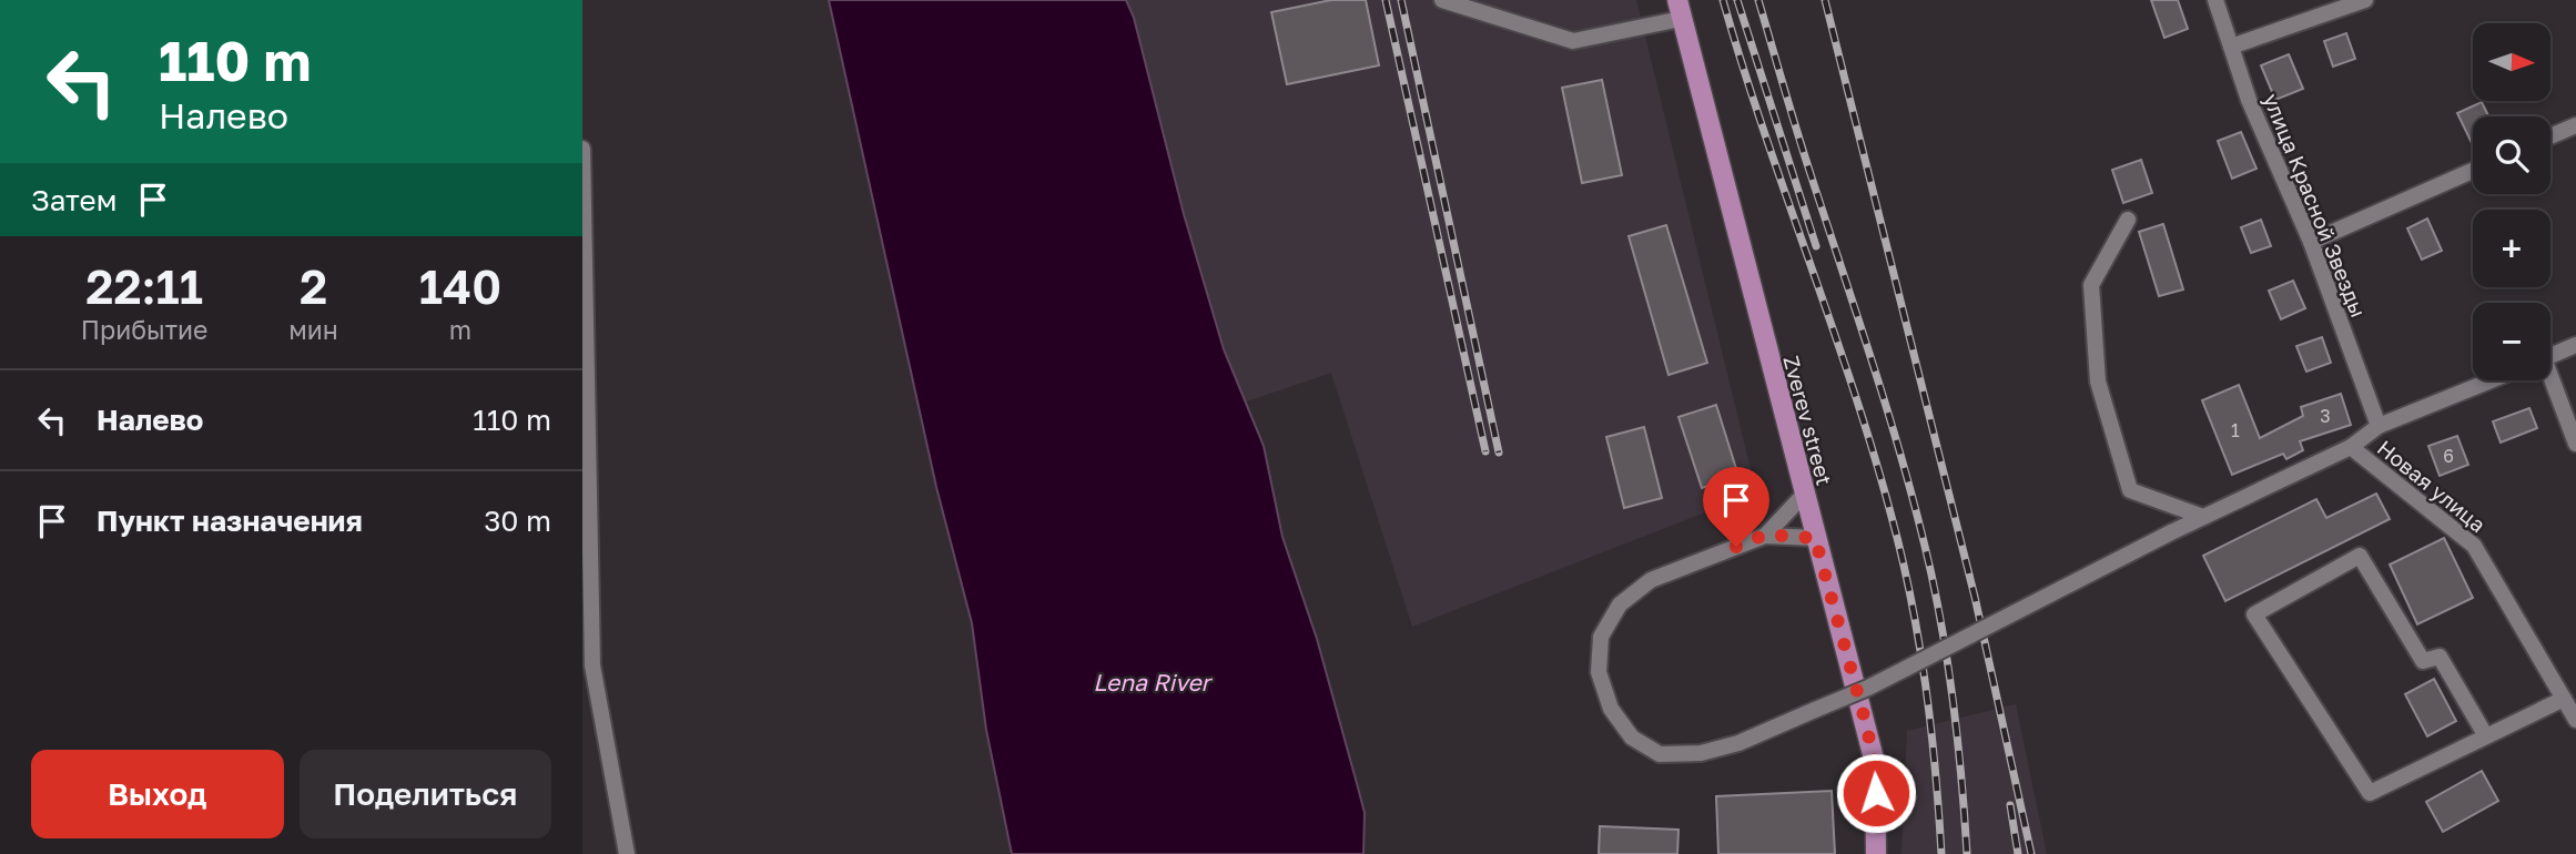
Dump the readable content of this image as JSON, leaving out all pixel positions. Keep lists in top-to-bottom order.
{
  "streets": {
    "main road": ["Zverev street"],
    "street": ["улица Красной Звезды", "Новая улица"]
  },
  "water": ["Lena River"],
  "house_numbers": ["3", "1", "6"],
  "north": "right",
  "page": {
    "turn": ["110 m", "Налево"],
    "map_buttons": ["+", "−"],
    "then": "Затем",
    "eta": [
      "22:11",
      "Прибытие",
      "2",
      "мин",
      "140",
      "m"
    ],
    "list": [
      {
        "name": "Налево",
        "value": "110 m"
      },
      {
        "name": "Пункт назначения",
        "value": "30 m"
      }
    ],
    "buttons": ["Выход", "Поделиться"]
  }
}
